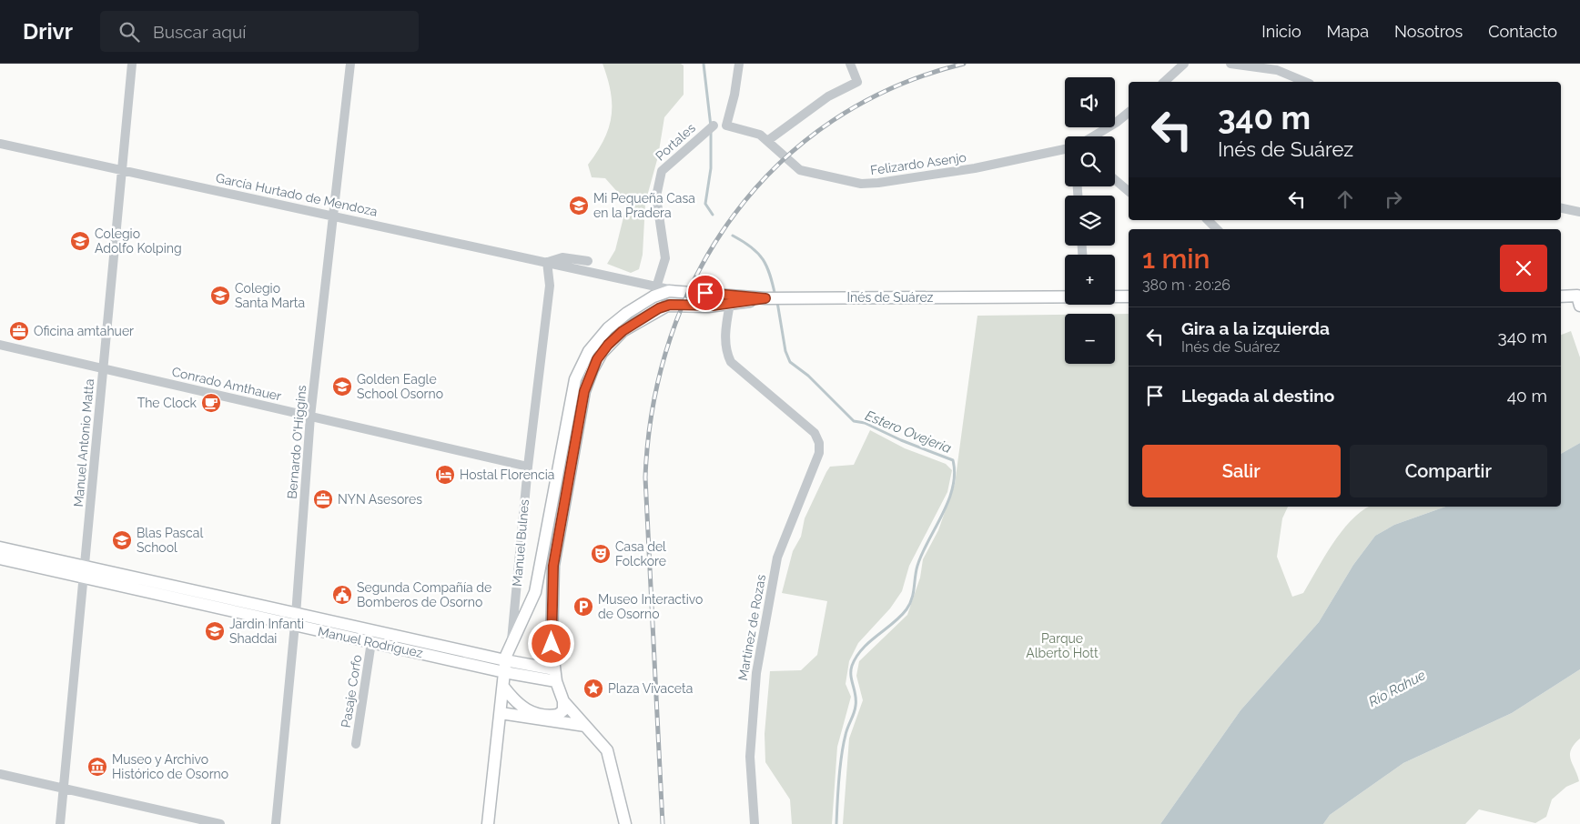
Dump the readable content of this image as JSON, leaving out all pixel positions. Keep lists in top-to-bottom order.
{
  "streets": {
    "main road": ["Inés de Suárez", "Manuel Bulnes", "Manuel Rodríguez"],
    "street": [
      "Portales",
      "Felizardo Asenjo",
      "García Hurtado de Mendoza",
      "Conrado Amthauer",
      "Bernardo O'Higgins",
      "Manuel Antonio Matta",
      "Martínez de Rozas",
      "Pasaje Corfo"
    ]
  },
  "crossings": [
    ["García Hurtado de Mendoza", "Bernardo O'Higgins"],
    ["García Hurtado de Mendoza", "Manuel Antonio Matta"],
    ["García Hurtado de Mendoza", "Manuel Bulnes"],
    ["Inés de Suárez", "Manuel Bulnes"],
    ["Inés de Suárez", "Martínez de Rozas"],
    ["Inés de Suárez", "Manuel Rodríguez"],
    ["Conrado Amthauer", "Bernardo O'Higgins"],
    ["Conrado Amthauer", "Manuel Antonio Matta"],
    ["Conrado Amthauer", "Manuel Bulnes"],
    ["Bernardo O'Higgins", "Manuel Rodríguez"],
    ["Manuel Antonio Matta", "Manuel Rodríguez"],
    ["Manuel Bulnes", "Manuel Rodríguez"],
    ["Manuel Rodríguez", "Pasaje Corfo"]
  ],
  "water": ["Estero Ovejeria", "Río Rahue"],
  "parks": ["Parque Alberto Hott"],
  "places": {
    "school or university": [
      "Mi Pequeña Casa en la Pradera",
      "Colegio Adolfo Kolping",
      "Colegio Santa Marta",
      "Golden Eagle School Osorno",
      "Blas Pascal School",
      "Jardin Infanti Shaddai"
    ],
    "office": ["Oficina amtahuer", "NYN Asesores"],
    "cafe": ["The Clock"],
    "hotel": ["Hostal Florencia"],
    "theatre": ["Casa del Folckore"],
    "public building": ["Segunda Compañía de Bomberos de Osorno"],
    "parking": ["Museo Interactivo de Osorno"],
    "place": ["Plaza Vivaceta"],
    "museum": ["Museo y Archivo Histórico de Osorno"]
  },
  "page": {
    "header": "Drivr",
    "search": "Buscar aquí",
    "nav": [
      "Inicio",
      "Mapa",
      "Nosotros",
      "Contacto"
    ],
    "map_buttons": ["+", "−"],
    "turn": ["340 m", "Inés de Suárez"],
    "heading": ["1 min", "380 m · 20:26"],
    "list": [
      {
        "name": "Gira a la izquierda",
        "note": "Inés de Suárez",
        "value": "340 m"
      },
      {
        "name": "Llegada al destino",
        "value": "40 m"
      }
    ],
    "buttons": ["Salir", "Compartir"]
  }
}
